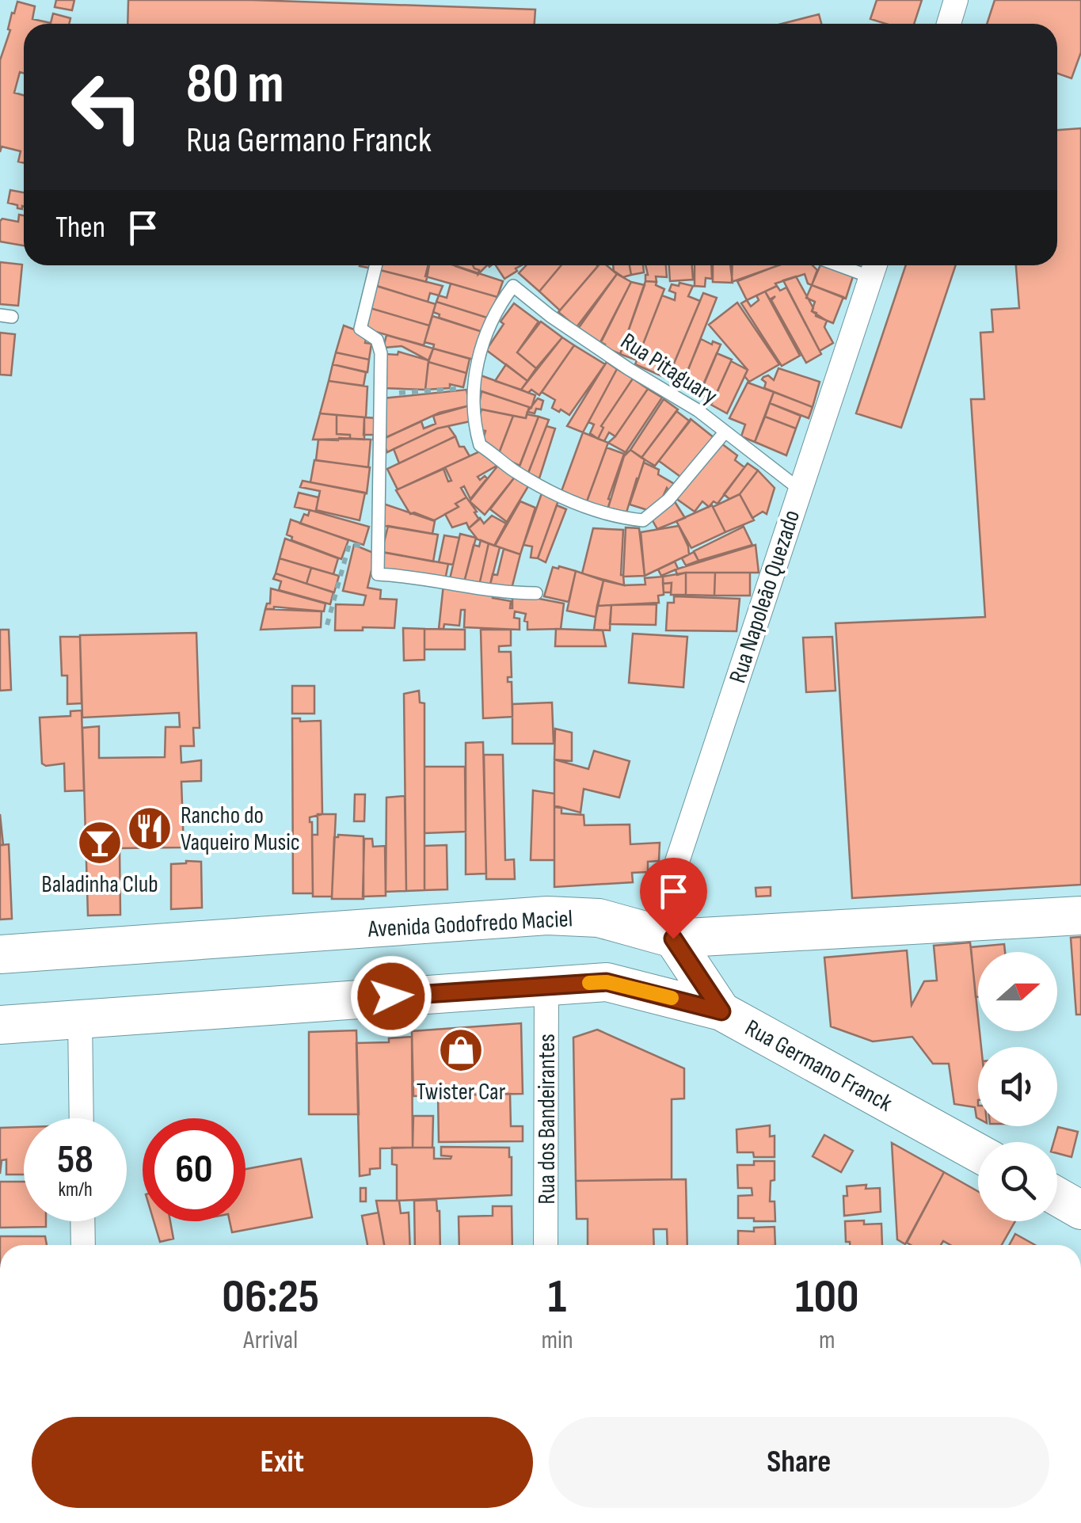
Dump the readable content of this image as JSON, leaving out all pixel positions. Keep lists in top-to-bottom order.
{
  "streets": {
    "main road": ["Avenida Godofredo Maciel", "Rua Germano Franck"],
    "street": ["Rua Napoleão Quezado", "Rua dos Bandeirantes"],
    "lane": ["Rua Pitaguary"]
  },
  "crossings": [
    ["Rua Pitaguary", "Rua Napoleão Quezado"],
    ["Rua Napoleão Quezado", "Avenida Godofredo Maciel"],
    ["Rua Napoleão Quezado", "Rua Germano Franck"],
    ["Avenida Godofredo Maciel", "Rua Germano Franck"]
  ],
  "places": {
    "restaurant": ["Rancho do Vaqueiro Music"],
    "bar": ["Baladinha Club"],
    "shop": ["Twister Car"]
  },
  "north": "right",
  "page": {
    "turn": ["80 m", "Rua Germano Franck"],
    "then": "Then",
    "speed": "58 km/h",
    "limit": "60",
    "eta": [
      "06:25",
      "Arrival",
      "1",
      "min",
      "100",
      "m"
    ],
    "buttons": ["Exit", "Share"]
  }
}
